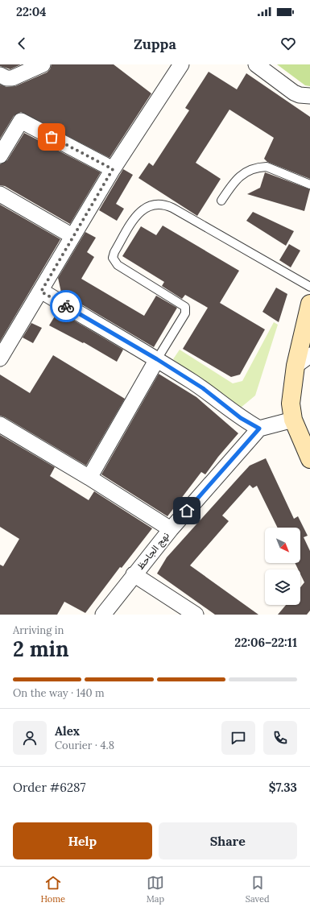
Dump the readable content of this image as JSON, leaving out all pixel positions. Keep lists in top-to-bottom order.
{
  "streets": {
    "street": ["نهج الجاحظ"]
  },
  "north": "bottom right",
  "page": {
    "status": "22:04",
    "header": "Zuppa",
    "heading": ["2 min", "Arriving in", "22:06–22:11"],
    "panel": [
      "Alex",
      "Courier · 4.8",
      "Order #6287",
      "$7.33"
    ],
    "bar": "On the way · 140 m",
    "buttons": ["Help", "Share"],
    "tabs": ["Home", "Map", "Saved"]
  }
}
